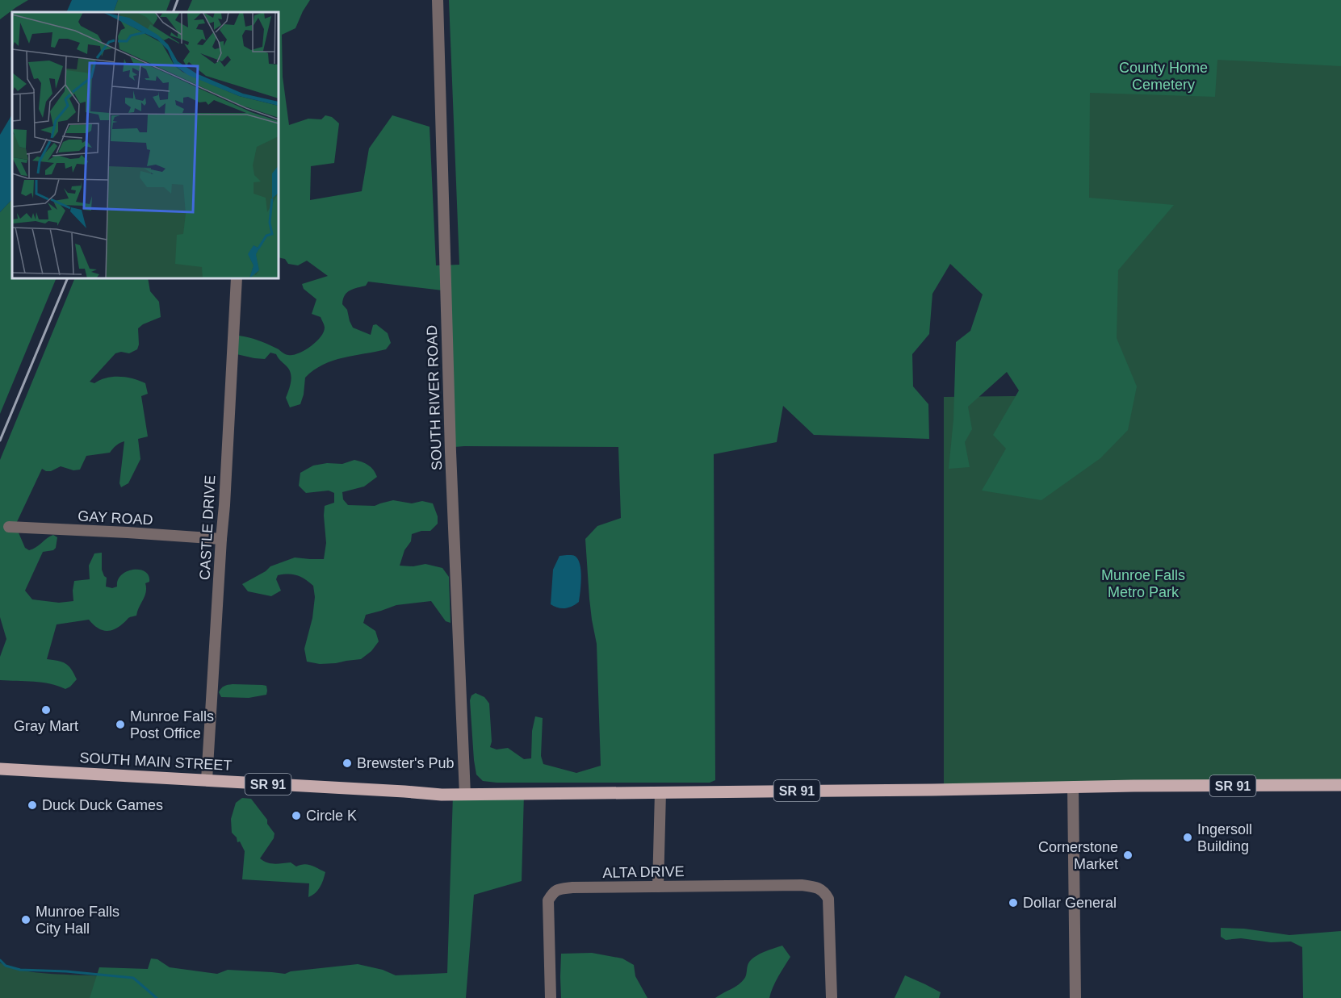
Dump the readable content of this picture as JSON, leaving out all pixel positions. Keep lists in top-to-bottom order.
{
  "streets": {
    "main road": ["SOUTH MAIN STREET", "SR 91"],
    "street": [
      "SOUTH RIVER ROAD",
      "GAY ROAD",
      "CASTLE DRIVE",
      "ALTA DRIVE"
    ]
  },
  "crossings": [
    ["SOUTH RIVER ROAD", "SOUTH MAIN STREET"],
    ["GAY ROAD", "CASTLE DRIVE"],
    ["CASTLE DRIVE", "SOUTH MAIN STREET"],
    ["SOUTH MAIN STREET", "SR 91"]
  ],
  "parks": ["County Home Cemetery", "Munroe Falls Metro Park"],
  "places": [
    "Gray Mart",
    "Munroe Falls Post Office",
    "Brewster's Pub",
    "Duck Duck Games",
    "Circle K",
    "Ingersoll Building",
    "Cornerstone Market",
    "Dollar General",
    "Munroe Falls City Hall"
  ]
}
